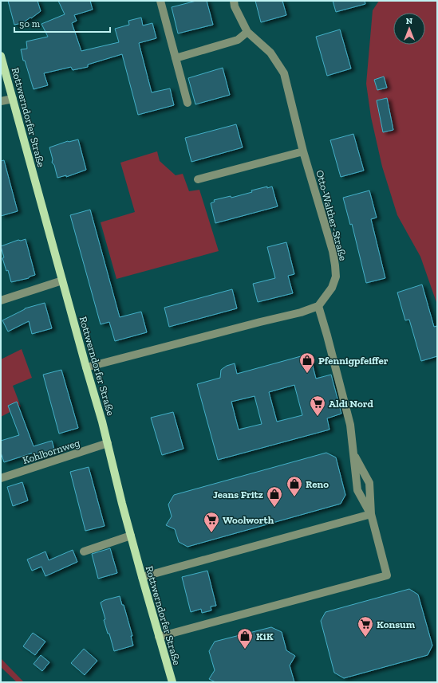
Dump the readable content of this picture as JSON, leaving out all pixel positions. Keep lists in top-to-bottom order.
{
  "streets": {
    "main road": ["Rottwerndorfer Straße"],
    "street": ["Otto-Walther-Straße", "Kohlbornweg"]
  },
  "crossings": [
    ["Rottwerndorfer Straße", "Kohlbornweg"]
  ],
  "places": {
    "shop": [
      "Pfennigpfeiffer",
      "Reno",
      "Jeans Fritz",
      "KiK"
    ],
    "supermarket": ["Aldi Nord", "Woolworth", "Konsum"]
  },
  "scale_bar": "50 m",
  "north": "top"
}
